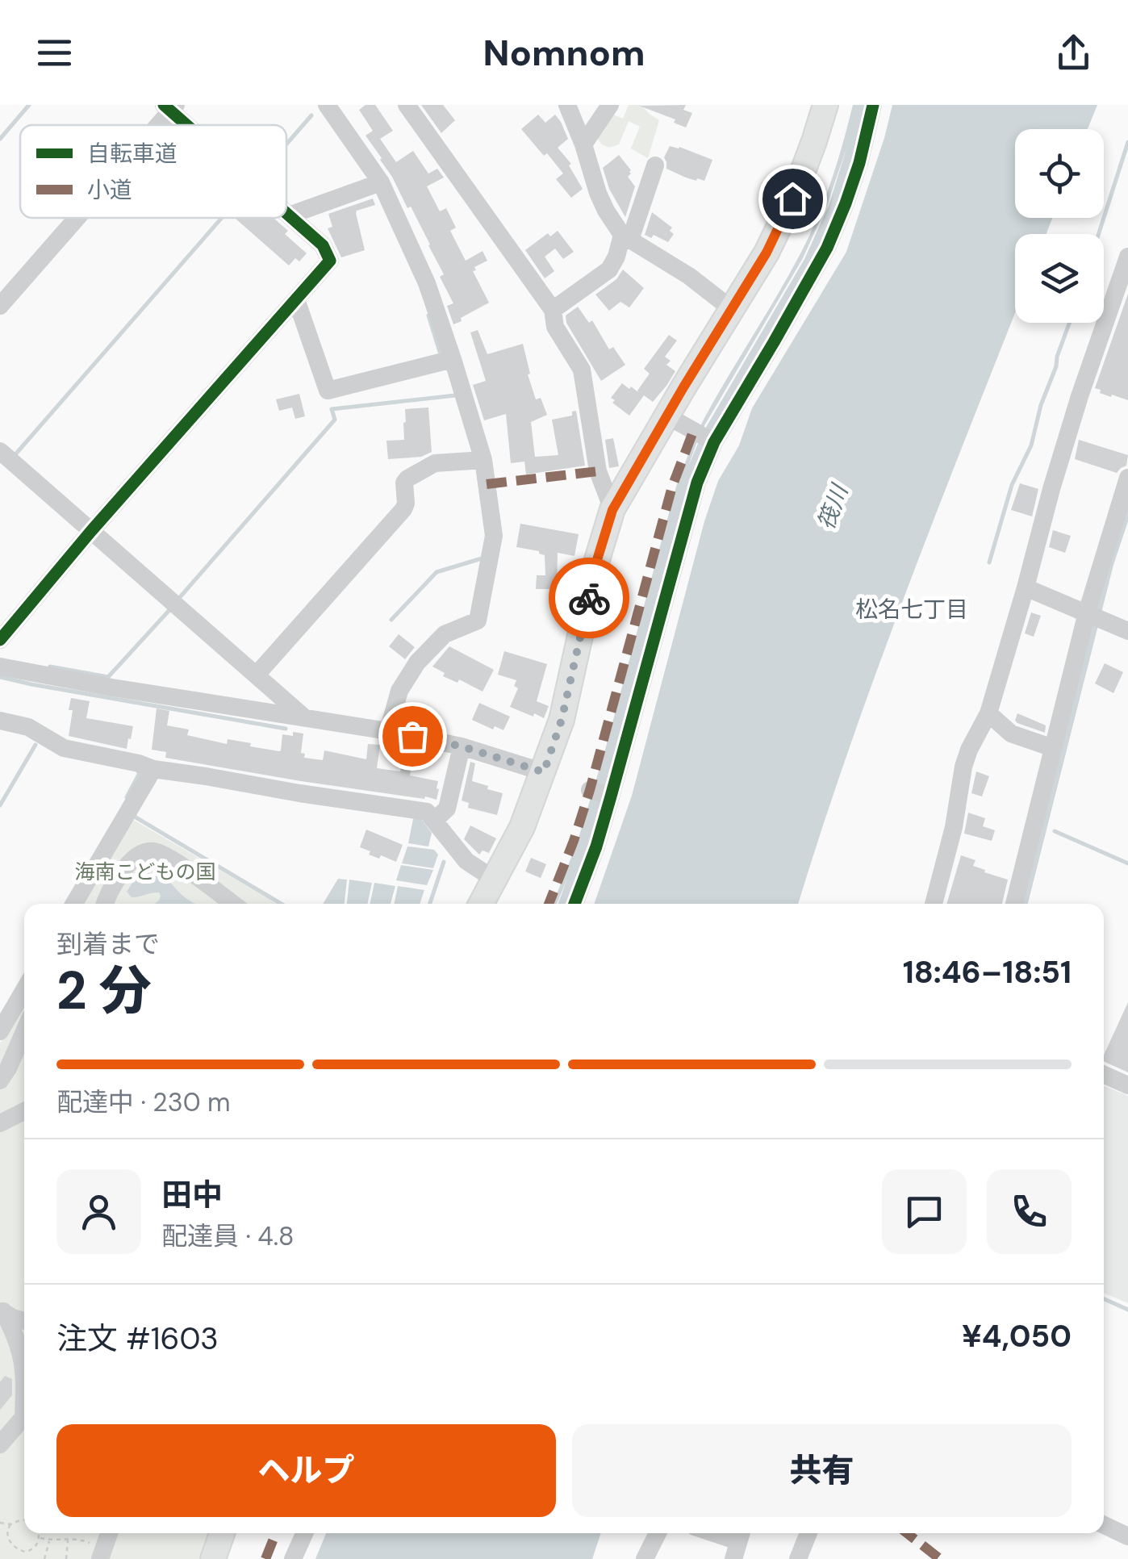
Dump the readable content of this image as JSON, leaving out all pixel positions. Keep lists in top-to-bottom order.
{
  "districts": ["松名七丁目"],
  "water": ["筏川"],
  "parks": ["海南こどもの国"],
  "legend": ["自転車道", "小道"],
  "page": {
    "header": "Nomnom",
    "heading": ["2 分", "到着まで", "18:46–18:51"],
    "panel": [
      "田中",
      "配達員 · 4.8",
      "注文 #1603",
      "¥4,050"
    ],
    "bar": "配達中 · 230 m",
    "buttons": ["ヘルプ", "共有"]
  }
}
